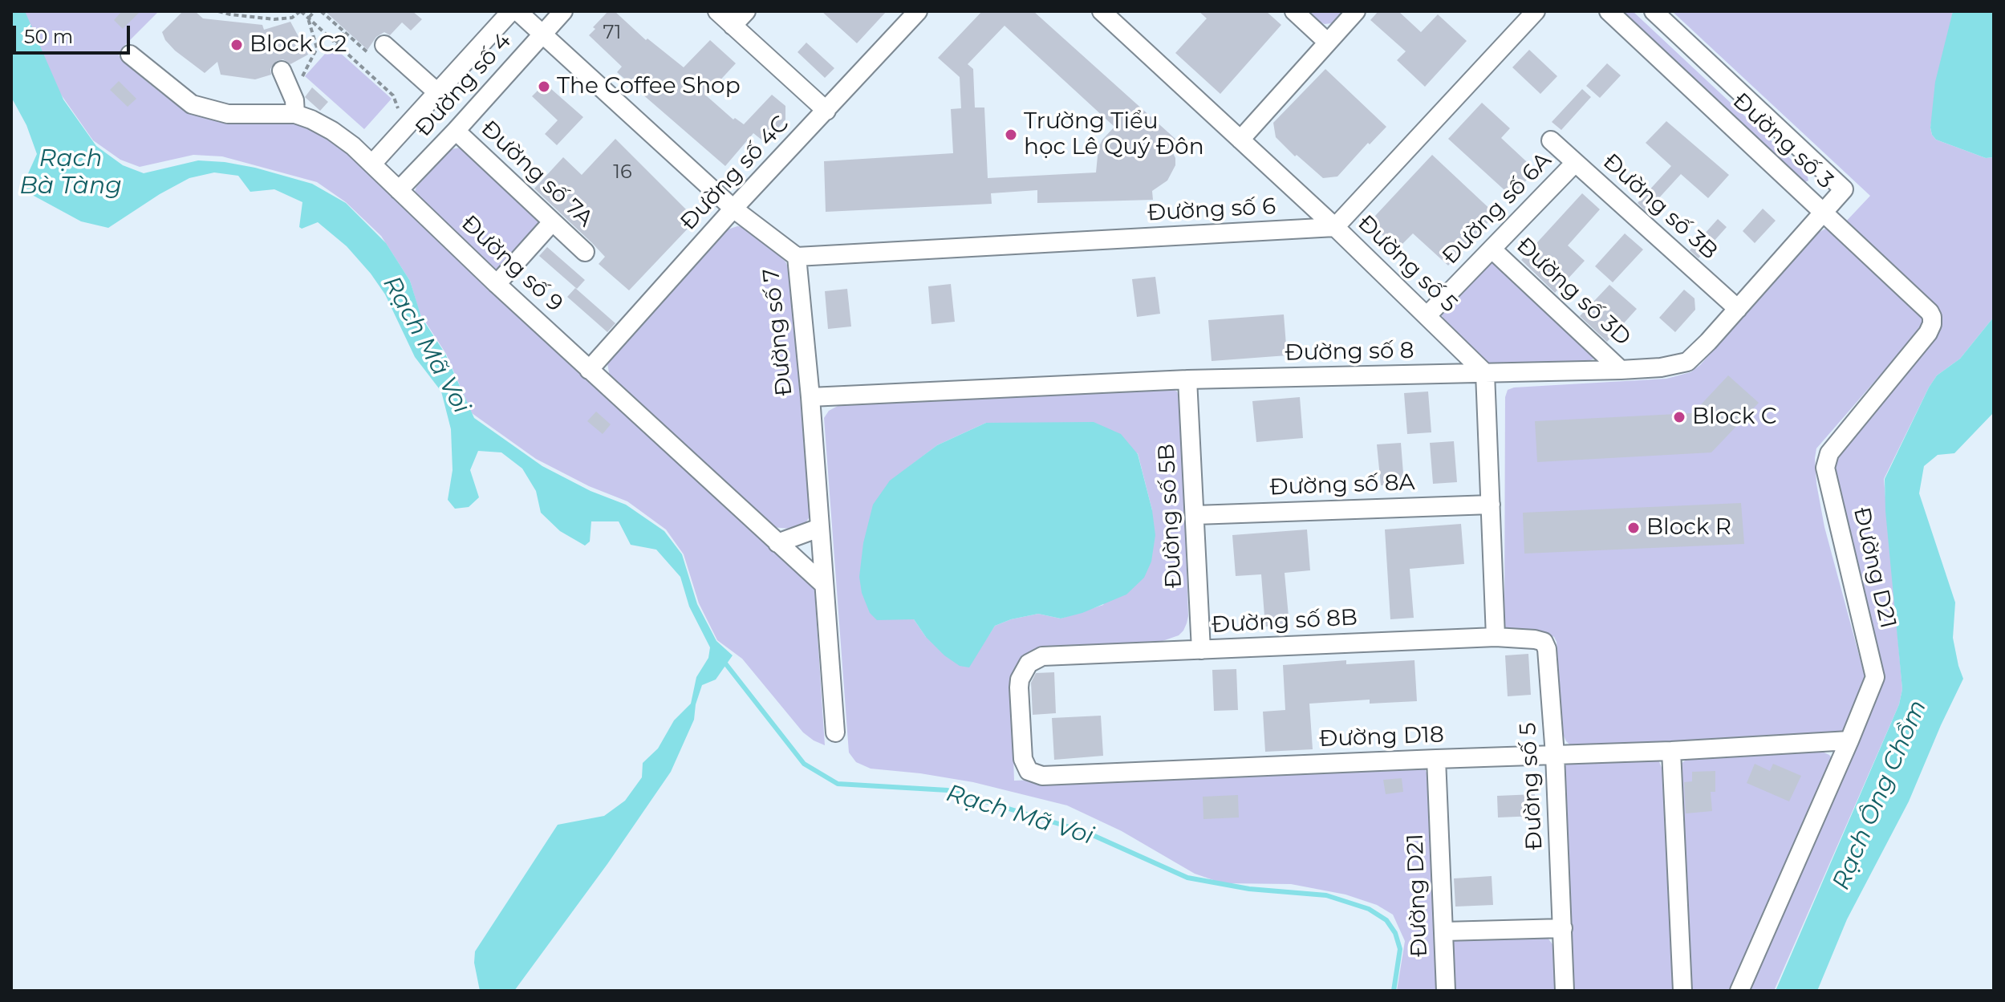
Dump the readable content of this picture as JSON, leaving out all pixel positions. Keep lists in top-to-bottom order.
{
  "streets": {
    "street": [
      "Đường số 4",
      "Đường số 3",
      "Đường số 4C",
      "Đường số 7A",
      "Đường số 3B",
      "Đường số 6A",
      "Đường số 6",
      "Đường số 9",
      "Đường số 5",
      "Đường số 3D",
      "Đường số 7",
      "Đường số 8",
      "Đường số 8A",
      "Đường số 5B",
      "Đường D21",
      "Đường số 8B",
      "Đường D18"
    ]
  },
  "crossings": [
    ["Đường số 4", "Đường số 7A"],
    ["Đường số 4", "Đường số 9"],
    ["Đường số 4", "Đường số 7"],
    ["Đường số 3", "Đường số 8"],
    ["Đường số 3", "Đường D21"],
    ["Đường số 4C", "Đường số 9"],
    ["Đường số 4C", "Đường số 7"],
    ["Đường số 3B", "Đường số 6A"],
    ["Đường số 3B", "Đường số 8"],
    ["Đường số 6A", "Đường số 5"],
    ["Đường số 6A", "Đường số 3D"],
    ["Đường số 6", "Đường số 5"],
    ["Đường số 6", "Đường số 7"],
    ["Đường số 9", "Đường số 7"],
    ["Đường số 5", "Đường số 8"],
    ["Đường số 5", "Đường số 8B"],
    ["Đường số 5", "Đường D18"],
    ["Đường số 3D", "Đường số 8"],
    ["Đường số 7", "Đường số 8"],
    ["Đường số 8", "Đường số 5B"],
    ["Đường số 8", "Đường D21"],
    ["Đường số 8A", "Đường số 5B"],
    ["Đường số 5B", "Đường số 8B"],
    ["Đường D21", "Đường D18"],
    ["Đường số 8B", "Đường D18"]
  ],
  "water": ["Rạch Bà Tàng", "Rạch Mã Voi", "Rạch Ông Chồm"],
  "places": [
    "Block C2",
    "The Coffee Shop",
    "Trường Tiểu học Lê Quý Đôn",
    "Block C",
    "Block R"
  ],
  "house_numbers": ["71", "16"],
  "scale_bar": "50 m"
}
